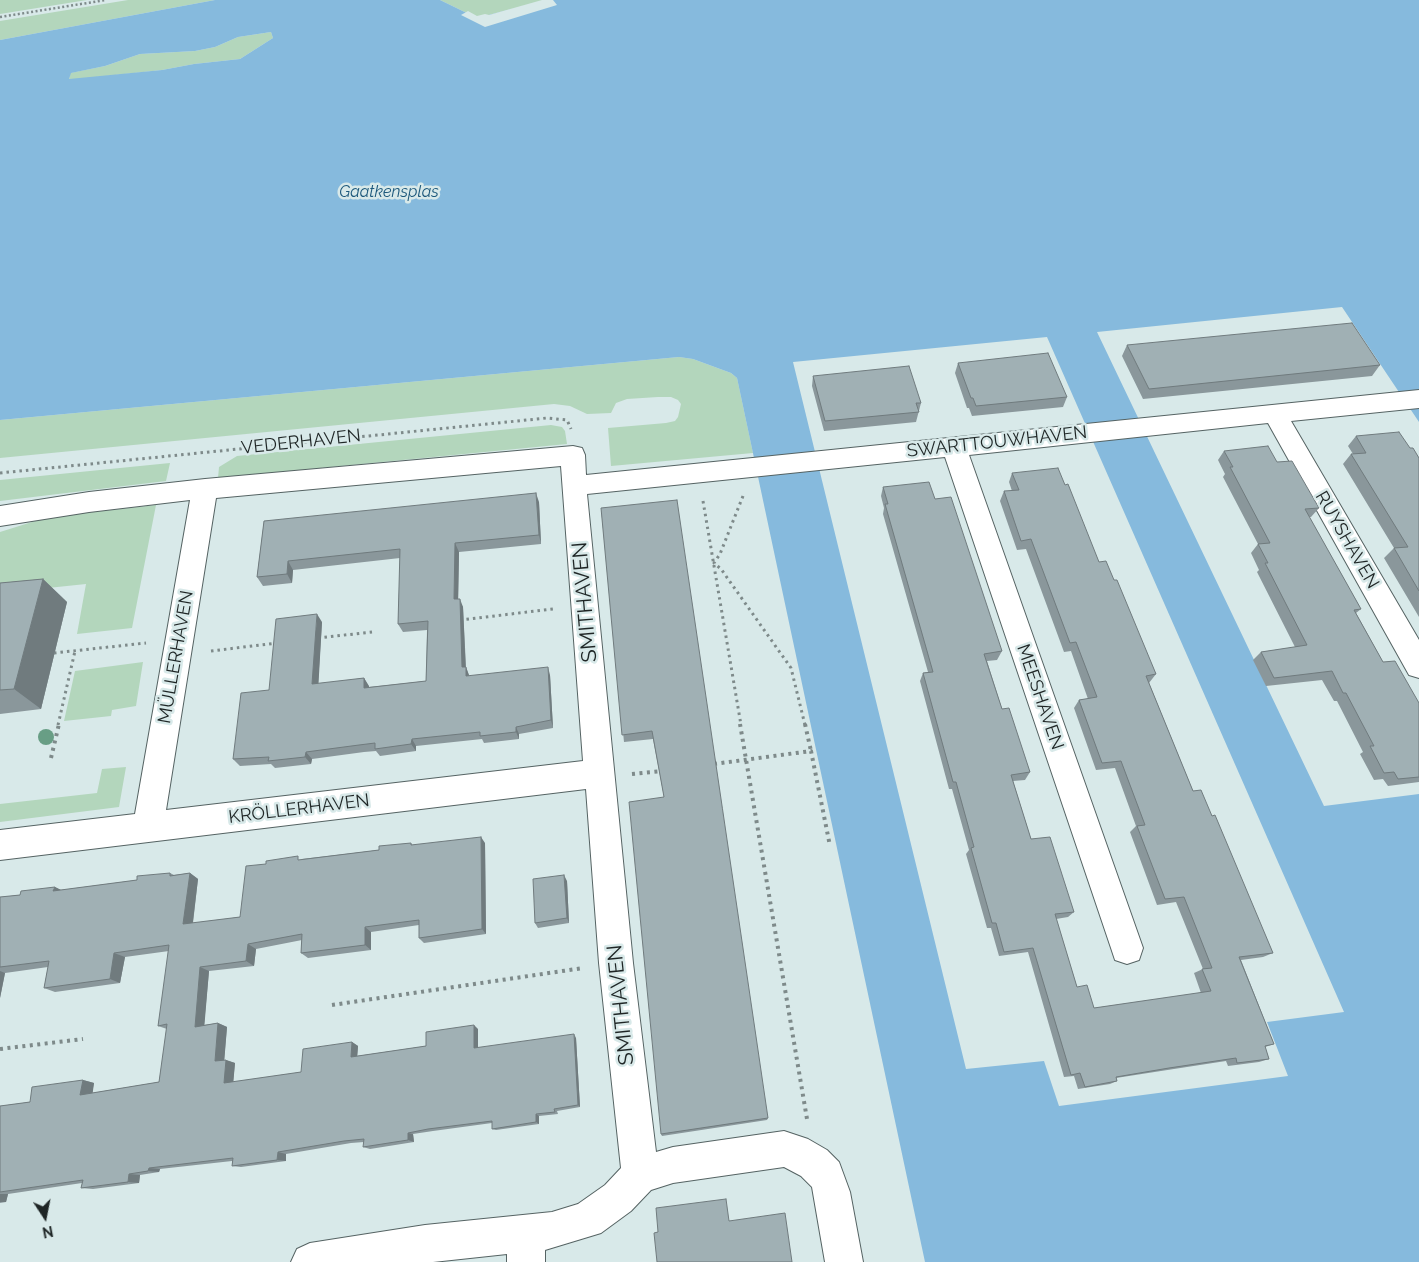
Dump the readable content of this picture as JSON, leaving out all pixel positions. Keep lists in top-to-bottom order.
{
  "streets": {
    "street": [
      "VEDERHAVEN",
      "SWARTTOUWHAVEN",
      "RUYSHAVEN",
      "SMITHAVEN",
      "MÜLLERHAVEN",
      "MEESHAVEN",
      "KRÖLLERHAVEN"
    ]
  },
  "crossings": [
    ["VEDERHAVEN", "SWARTTOUWHAVEN"],
    ["VEDERHAVEN", "SMITHAVEN"],
    ["VEDERHAVEN", "MÜLLERHAVEN"],
    ["SWARTTOUWHAVEN", "RUYSHAVEN"],
    ["SWARTTOUWHAVEN", "SMITHAVEN"],
    ["SWARTTOUWHAVEN", "MEESHAVEN"],
    ["SMITHAVEN", "KRÖLLERHAVEN"],
    ["MÜLLERHAVEN", "KRÖLLERHAVEN"]
  ],
  "water": ["Gaatkensplas"],
  "north": "bottom"
}
